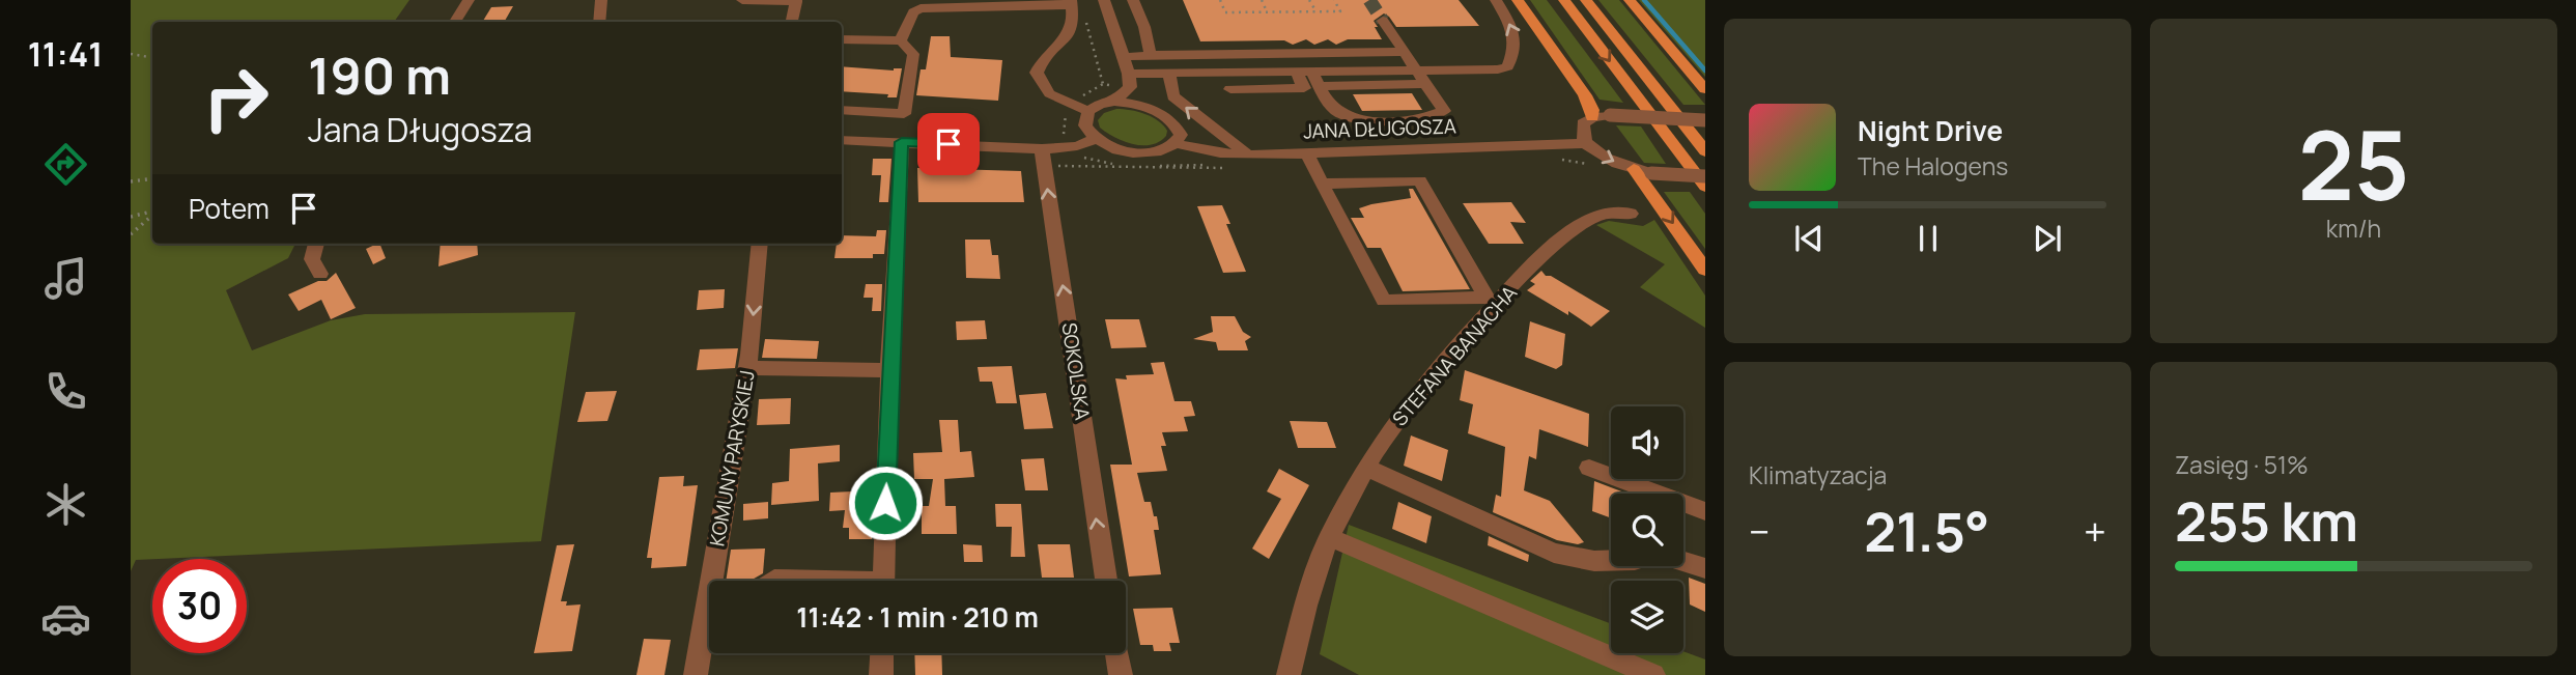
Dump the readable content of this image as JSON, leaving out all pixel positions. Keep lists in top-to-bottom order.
{
  "streets": {
    "street": [
      "JANA DŁUGOSZA",
      "STEFANA BANACHA",
      "SOKOLSKA",
      "KOMUNY PARYSKIEJ"
    ]
  },
  "one_way": ["SOKOLSKA"],
  "page": {
    "tabs": "11:41",
    "tile": [
      ["25", "km/h"],
      "Klimatyzacja",
      ["Zasięg · 51%", "255 km"]
    ],
    "turn": ["190 m", "Jana Długosza"],
    "song": ["Night Drive", "The Halogens"],
    "then": "Potem",
    "heat": ["−", "21.5°", "+"],
    "limit": "30",
    "trip": "11:42 · 1 min · 210 m"
  }
}
